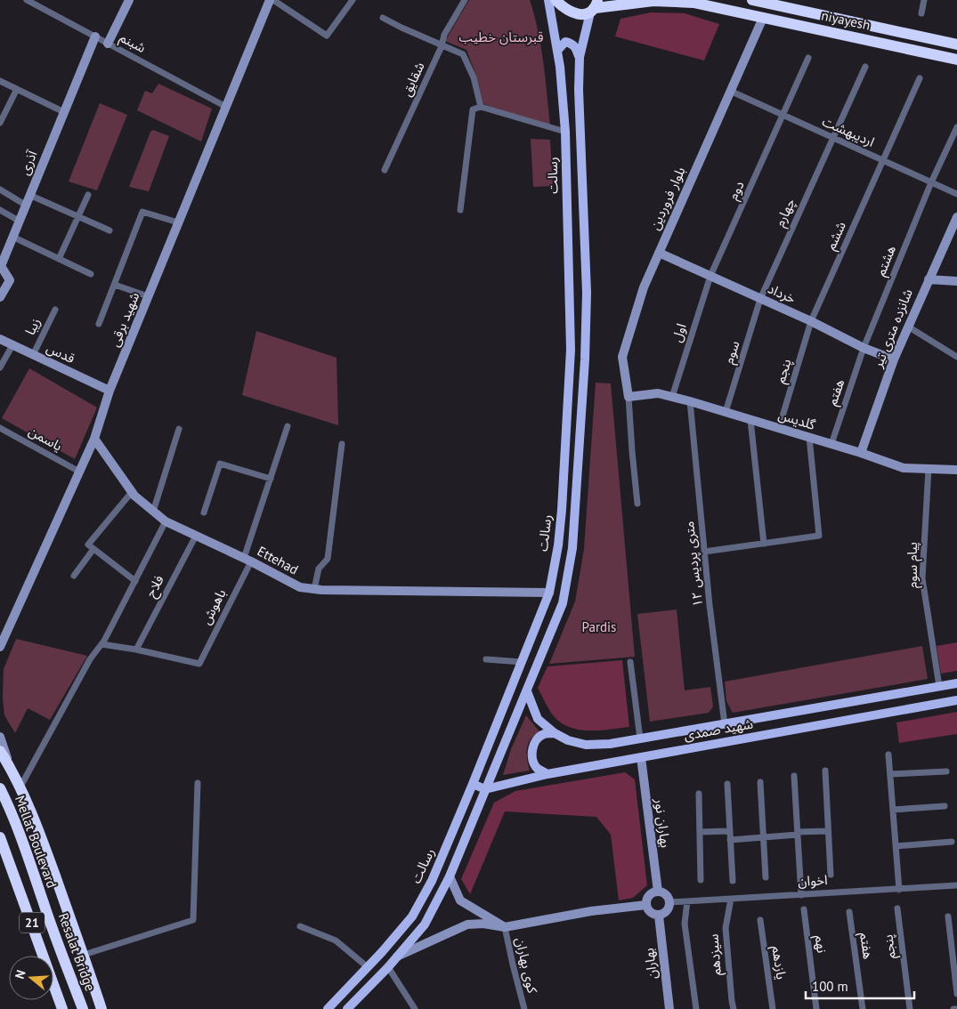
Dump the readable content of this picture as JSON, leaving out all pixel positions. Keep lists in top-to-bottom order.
{
  "streets": {
    "highway": [
      "niyayesh",
      "Mellat Boulevard",
      "21",
      "Resalat Bridge"
    ],
    "main road": ["رسالت", "شهید صمدی"],
    "street": [
      "شبنم",
      "شقایق",
      "اردیبهشت",
      "آذری",
      "دوم",
      "بلوار فروردین",
      "چهارم",
      "ششم",
      "هشتم",
      "خرداد",
      "شهید برقی",
      "زیبا",
      "شانزده متری تیر",
      "اول",
      "سوم",
      "قدس",
      "پنجم",
      "هفتم",
      "گلدیس",
      "یاسمن",
      "Ettehad",
      "۱۲ متری پردیس",
      "پیام سوم",
      "فلاح",
      "باهوش",
      "بهاران نور",
      "اخوان",
      "نهم",
      "سیزدهم",
      "یازدهم",
      "بهاران",
      "کوی بهاران"
    ]
  },
  "crossings": [
    ["niyayesh", "رسالت"],
    ["niyayesh", "بلوار فروردین"],
    ["شبنم", "آذری"],
    ["شبنم", "شهید برقی"],
    ["اردیبهشت", "دوم"],
    ["اردیبهشت", "بلوار فروردین"],
    ["اردیبهشت", "چهارم"],
    ["اردیبهشت", "ششم"],
    ["اردیبهشت", "هشتم"],
    ["رسالت", "Ettehad"],
    ["رسالت", "شهید صمدی"],
    ["دوم", "خرداد"],
    ["دوم", "اول"],
    ["بلوار فروردین", "خرداد"],
    ["بلوار فروردین", "گلدیس"],
    ["چهارم", "خرداد"],
    ["چهارم", "سوم"],
    ["ششم", "خرداد"],
    ["ششم", "پنجم"],
    ["هشتم", "خرداد"],
    ["هشتم", "هفتم"],
    ["خرداد", "شانزده متری تیر"],
    ["خرداد", "اول"],
    ["خرداد", "سوم"],
    ["خرداد", "پنجم"],
    ["خرداد", "هفتم"],
    ["شهید برقی", "قدس"],
    ["شهید برقی", "یاسمن"],
    ["شهید برقی", "Ettehad"],
    ["زیبا", "قدس"],
    ["شانزده متری تیر", "گلدیس"],
    ["اول", "گلدیس"],
    ["سوم", "گلدیس"],
    ["پنجم", "گلدیس"],
    ["هفتم", "گلدیس"],
    ["گلدیس", "۱۲ متری پردیس"],
    ["گلدیس", "پیام سوم"],
    ["Ettehad", "فلاح"],
    ["Ettehad", "باهوش"],
    ["۱۲ متری پردیس", "شهید صمدی"],
    ["پیام سوم", "شهید صمدی"],
    ["فلاح", "باهوش"],
    ["شهید صمدی", "بهاران نور"],
    ["بهاران نور", "اخوان"],
    ["بهاران نور", "بهاران"],
    ["Mellat Boulevard", "Resalat Bridge"],
    ["اخوان", "سیزدهم"],
    ["اخوان", "بهاران"]
  ],
  "parks": ["قبرستان خطیب", "Pardis"],
  "scale_bar": "100 m",
  "north": "left"
}
